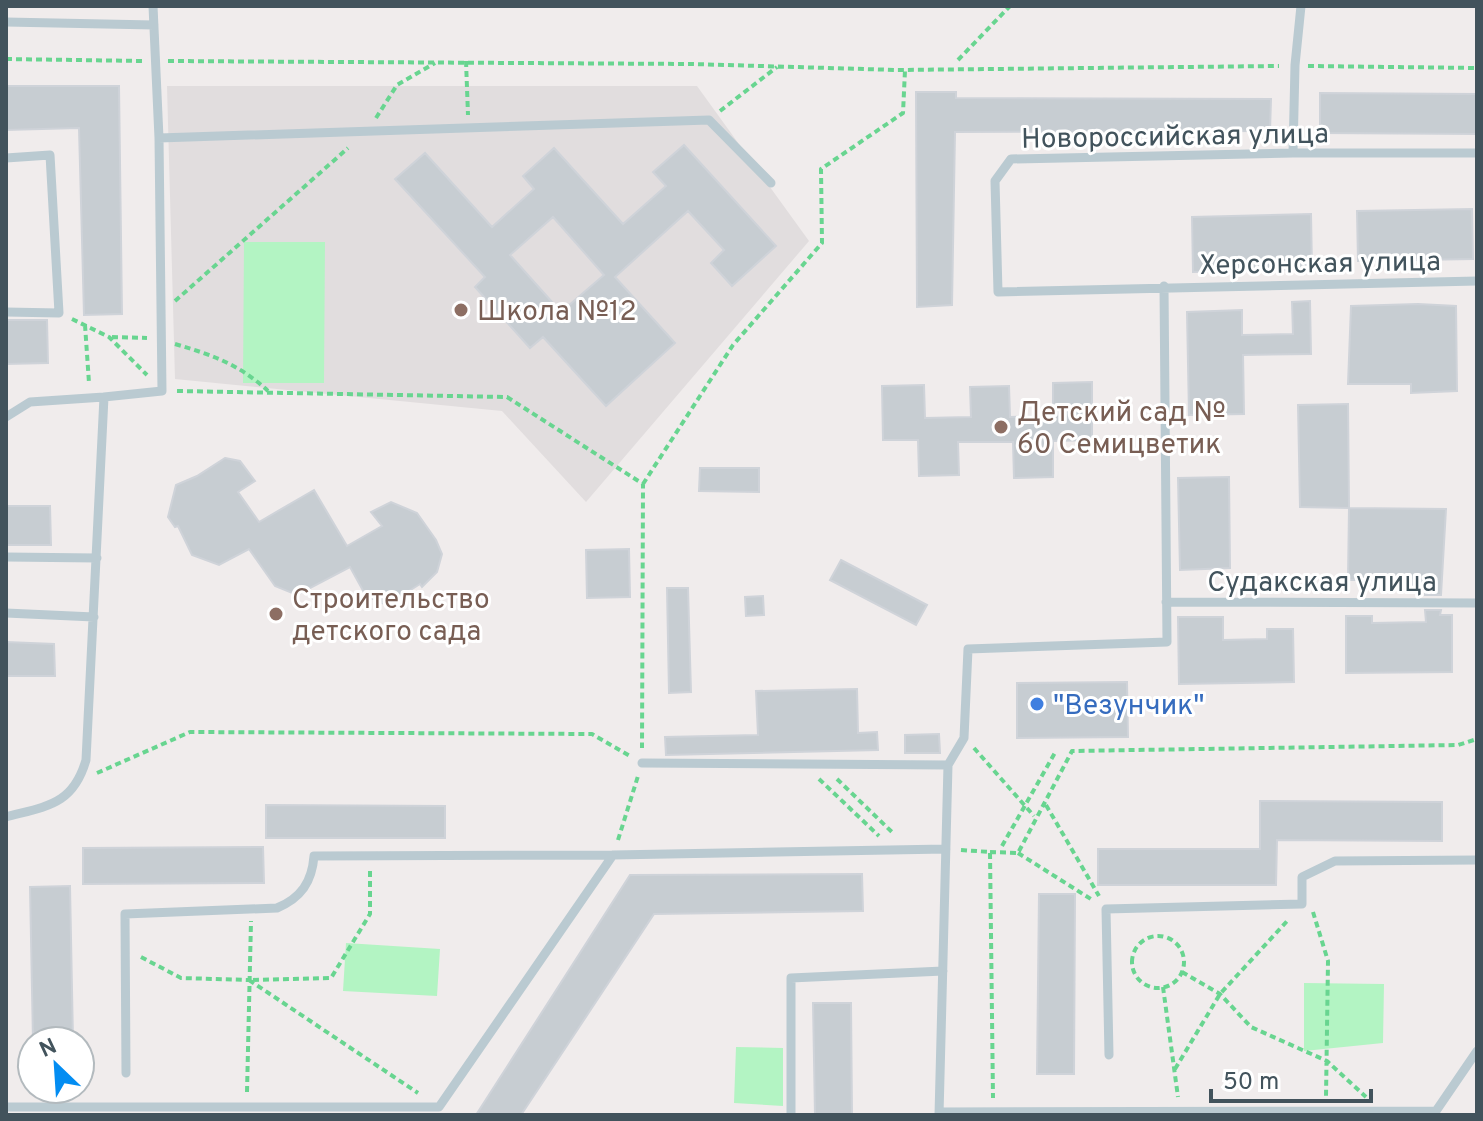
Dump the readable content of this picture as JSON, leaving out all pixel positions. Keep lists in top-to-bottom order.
{
  "streets": {
    "lane": ["Новороссийская улица", "Херсонская улица", "Судакская улица"]
  },
  "crossings": [
    ["Новороссийская улица", "Херсонская улица"]
  ],
  "places": [
    "Школа №12",
    "Детский сад № 60 Семицветик",
    "Строительство детского сада",
    "\"Везунчик\""
  ],
  "scale_bar": "50 m",
  "north": "top left"
}
